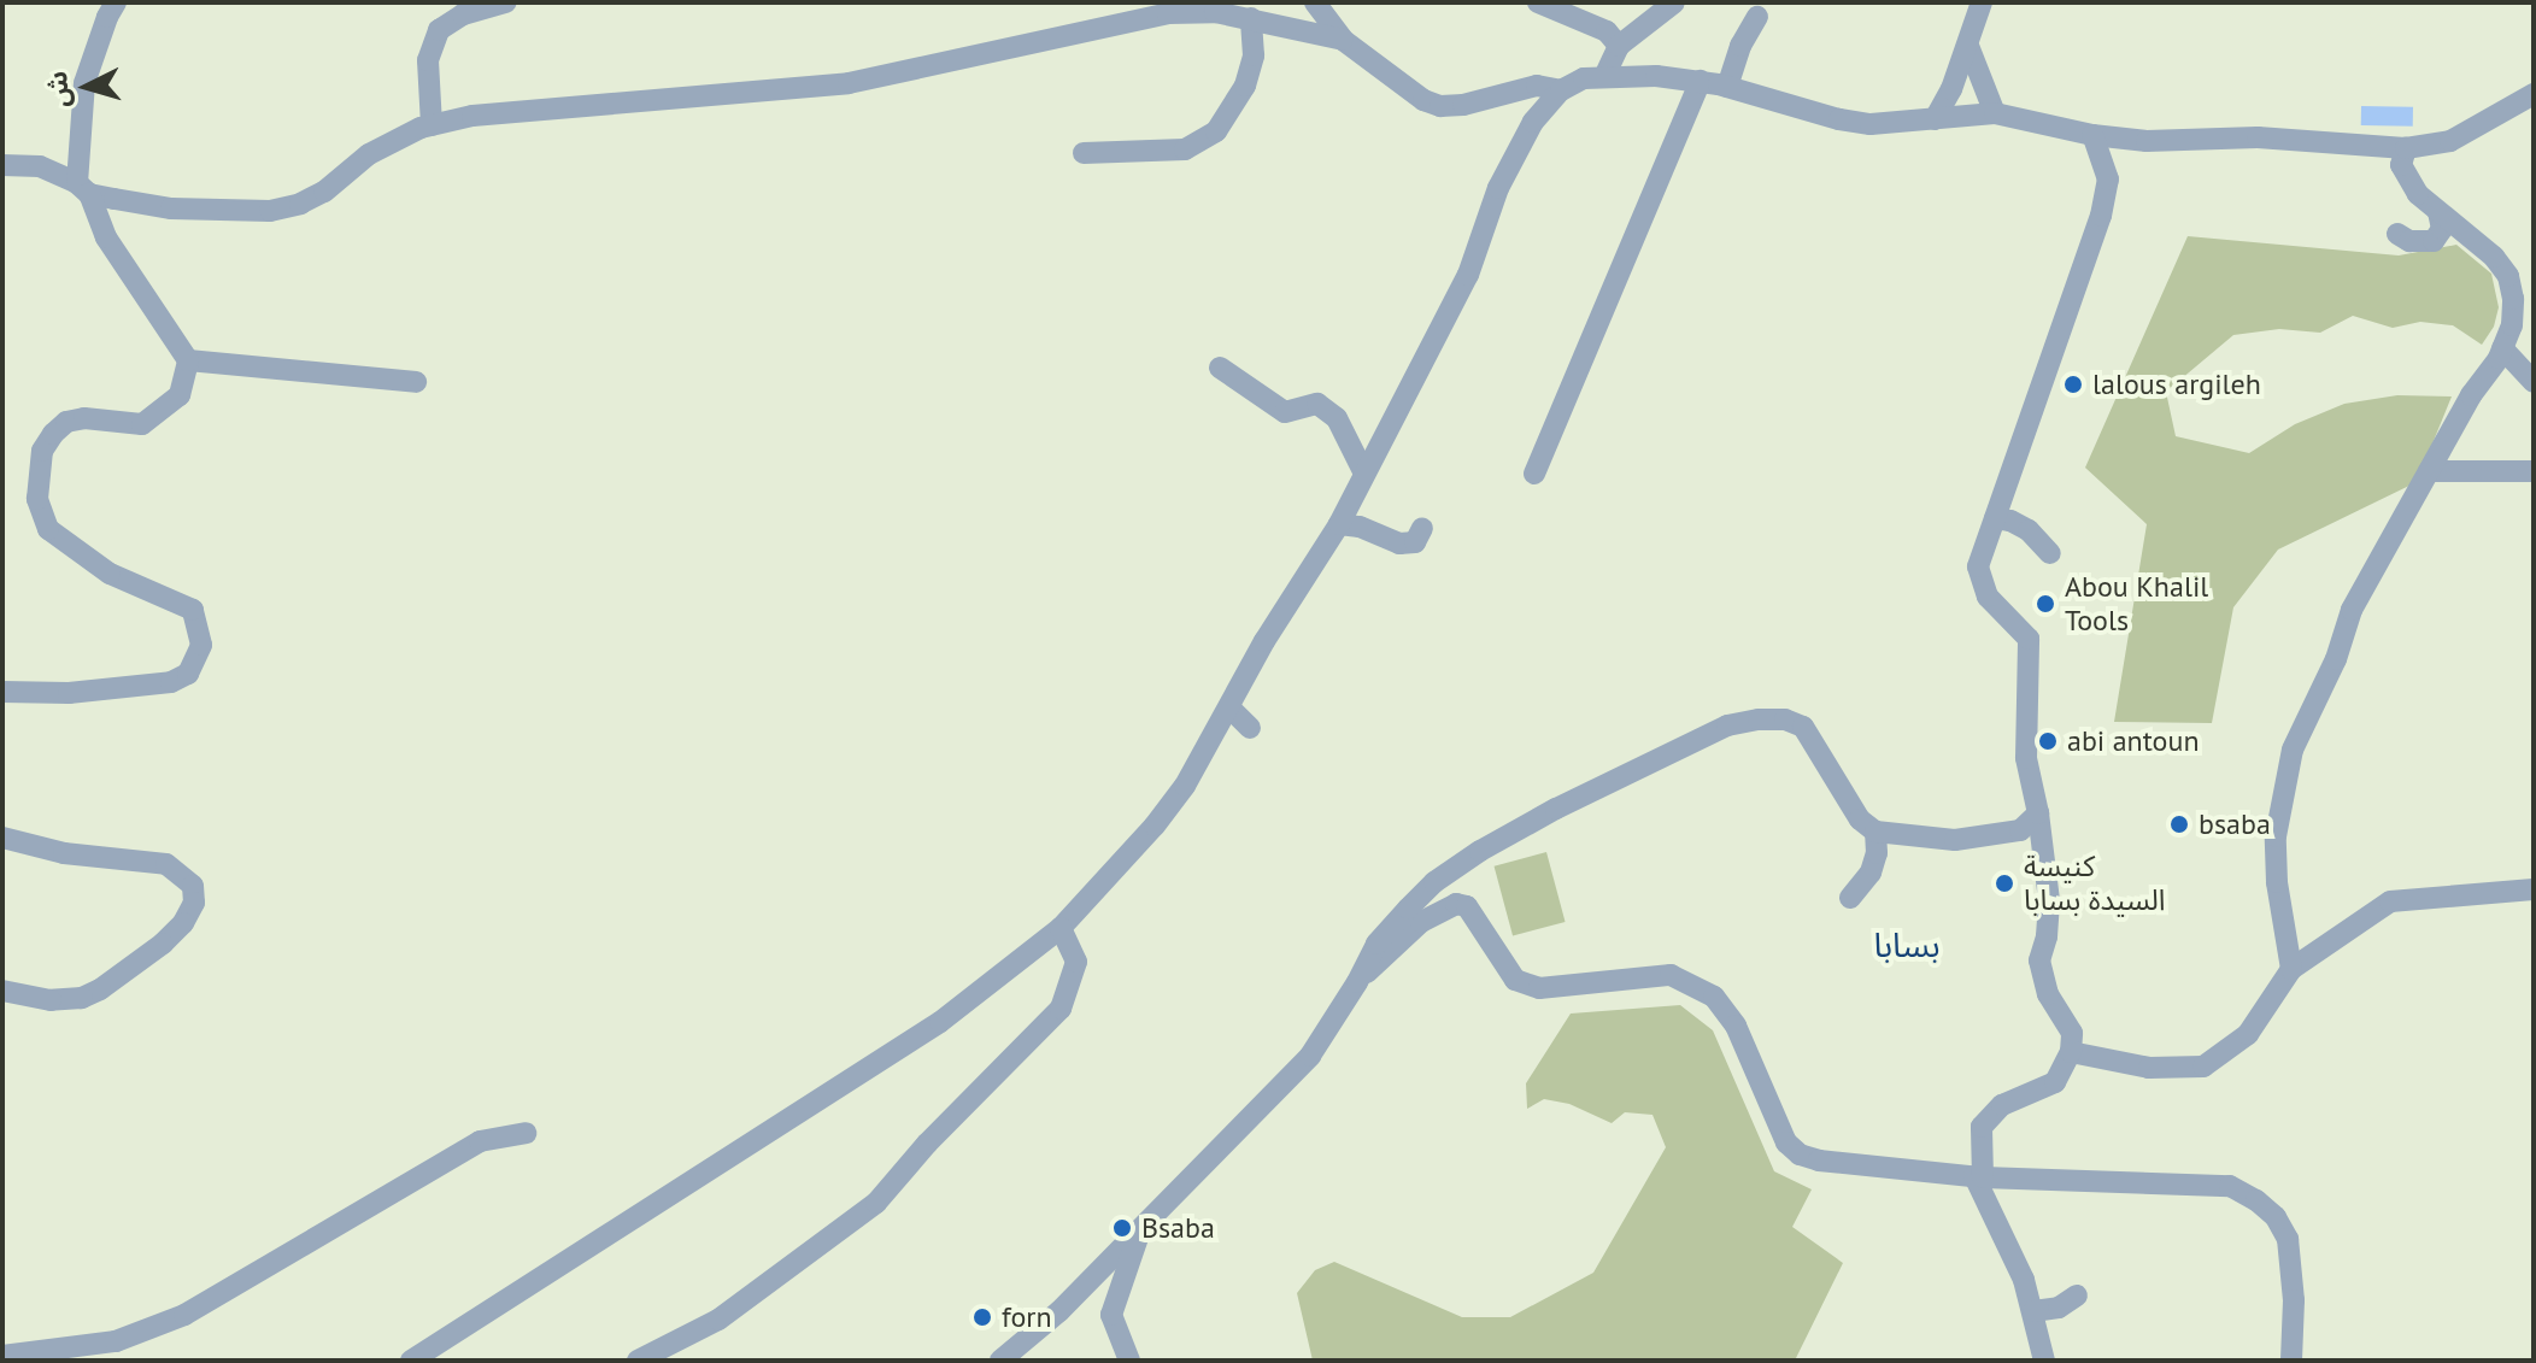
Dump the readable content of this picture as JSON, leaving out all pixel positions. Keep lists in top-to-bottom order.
{
  "districts": ["بسابا"],
  "places": [
    "lalous argileh",
    "Abou Khalil Tools",
    "abi antoun",
    "bsaba",
    "كنيسة السيدة بسابا",
    "Bsaba",
    "forn"
  ],
  "north": "left"
}
